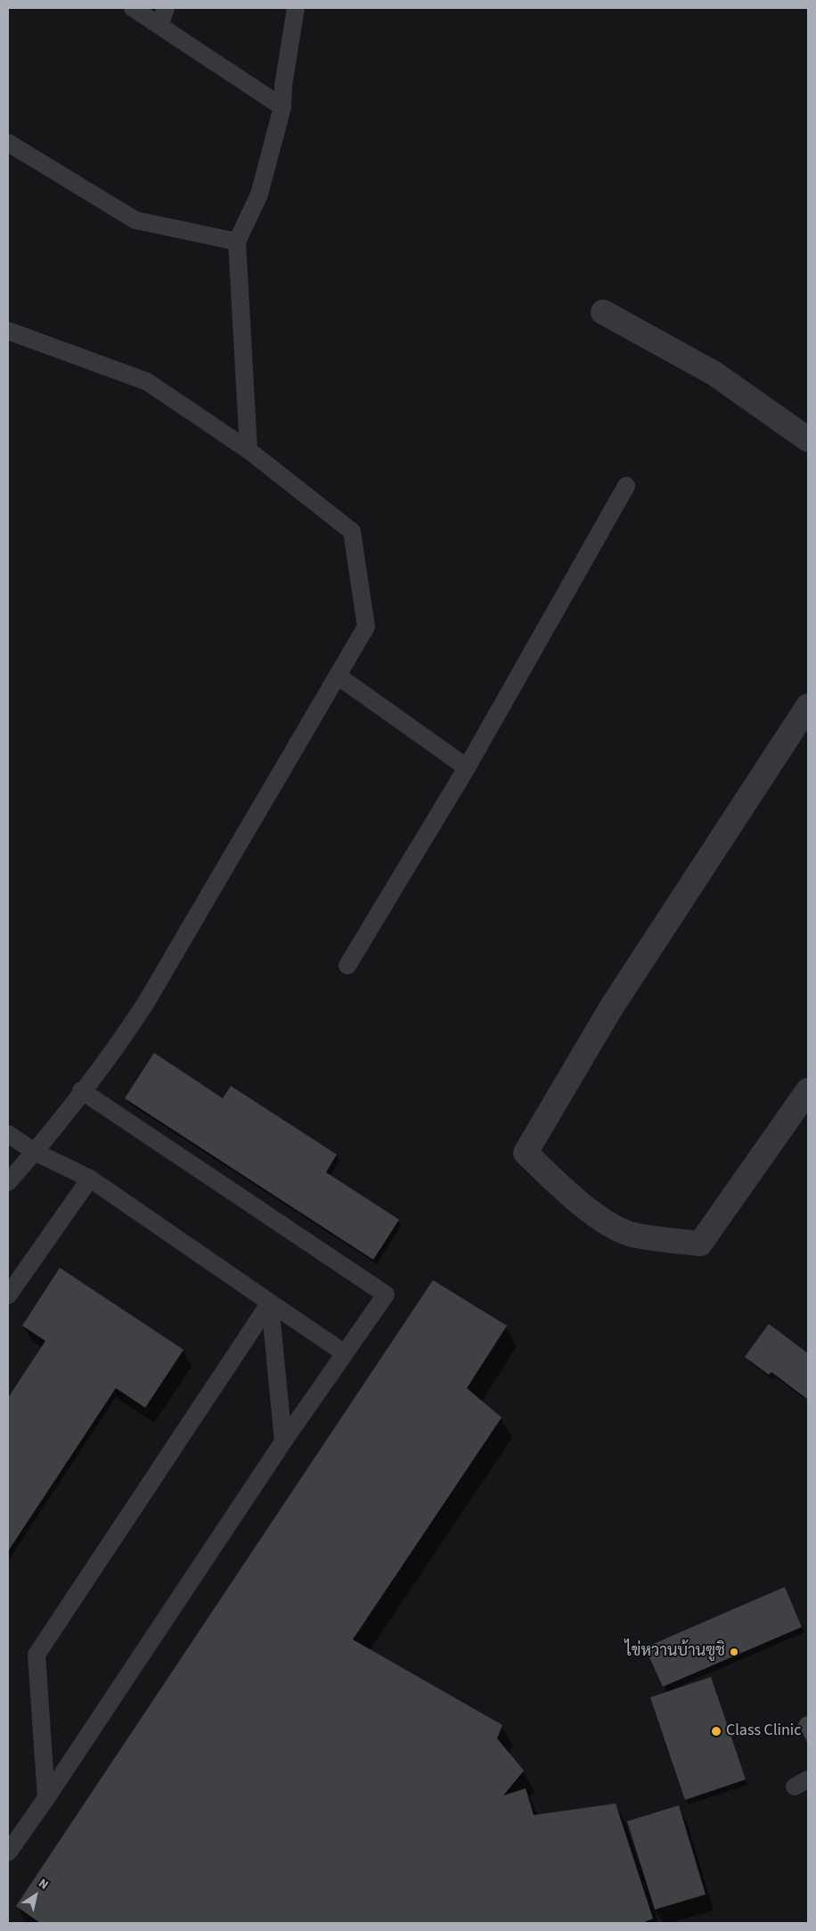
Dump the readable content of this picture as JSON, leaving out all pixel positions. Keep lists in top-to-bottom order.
{
  "places": ["ไข่หวานบ้านฃูชิ", "Class Clinic"],
  "north": "top right"
}
